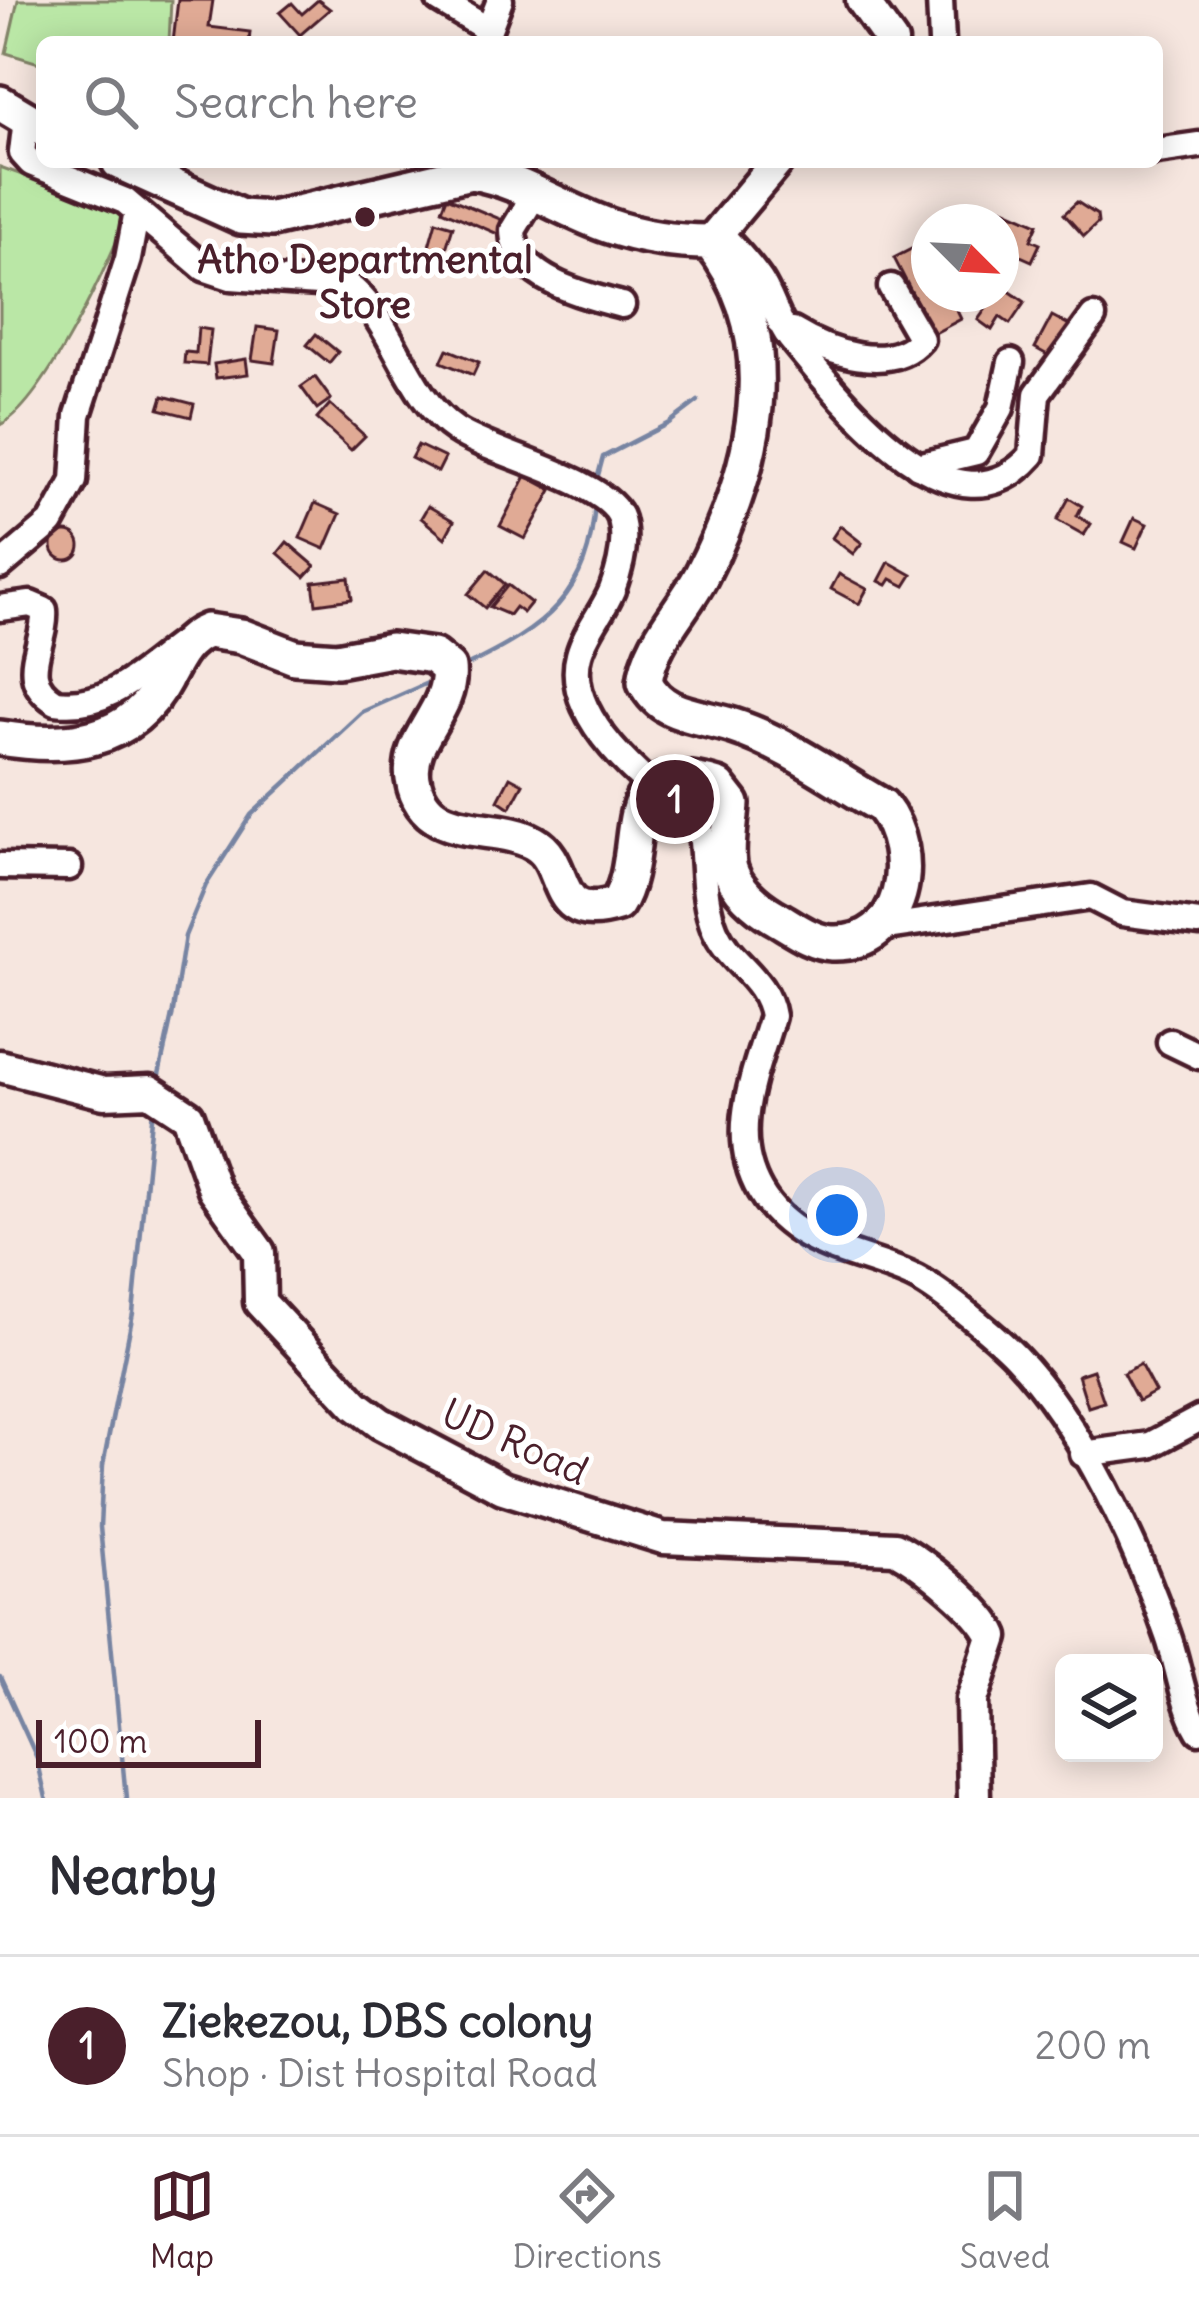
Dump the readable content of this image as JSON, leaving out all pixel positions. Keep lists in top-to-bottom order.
{
  "streets": {
    "main road": ["UD Road"]
  },
  "places": ["Atho Departmental Store"],
  "scale_bar": "100 m",
  "north": "bottom right",
  "page": {
    "search": "Search here",
    "pins": "1",
    "scale": "100 m",
    "heading": "Nearby",
    "list": [
      {
        "mark": "1",
        "name": "Ziekezou, DBS colony",
        "note": "Shop · Dist Hospital Road",
        "value": "200 m"
      }
    ],
    "nav": ["Map", "Directions", "Saved"]
  }
}
